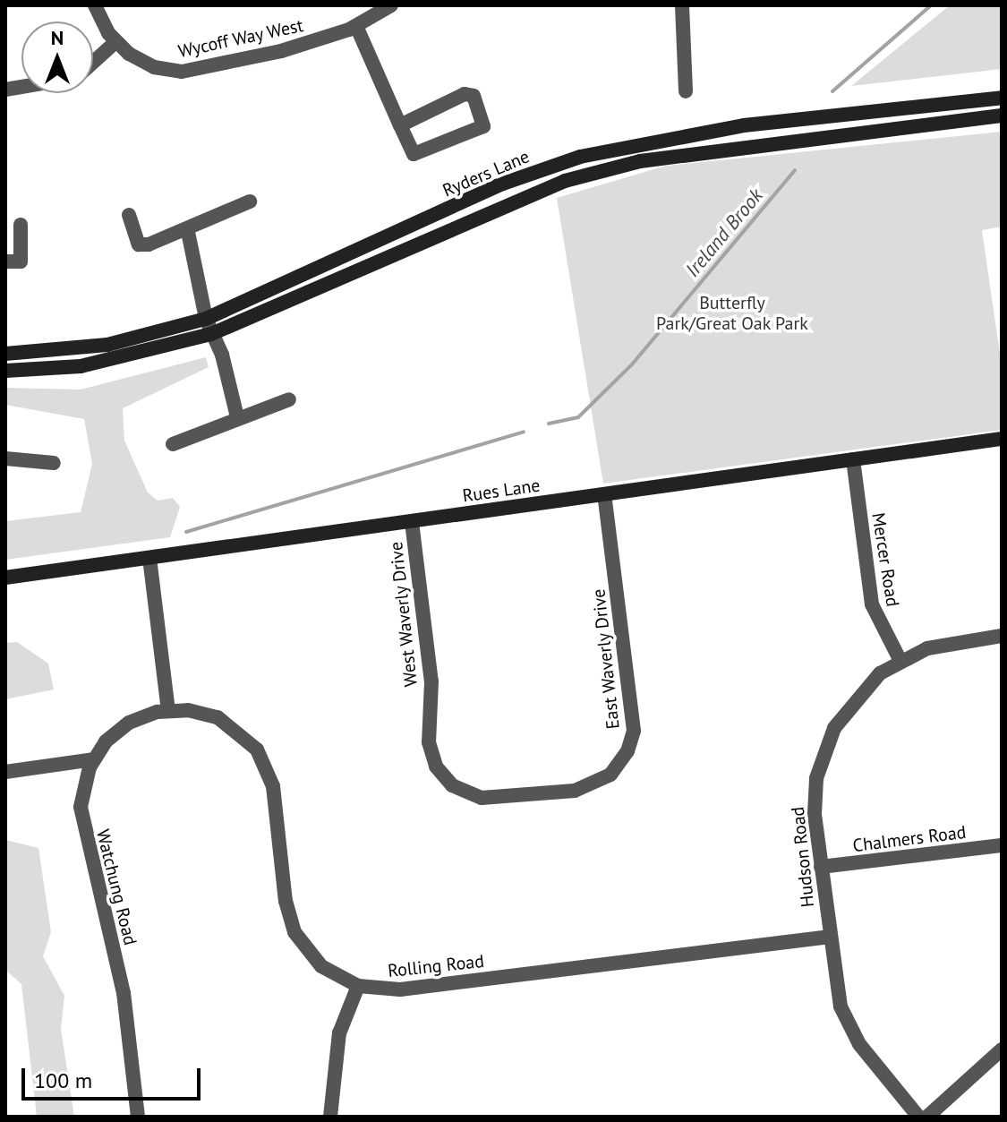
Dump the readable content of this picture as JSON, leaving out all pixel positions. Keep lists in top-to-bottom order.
{
  "streets": {
    "main road": ["Ryders Lane", "Rues Lane"],
    "street": [
      "Wycoff Way West",
      "Mercer Road",
      "West Waverly Drive",
      "East Waverly Drive",
      "Chalmers Road",
      "Hudson Road",
      "Watchung Road",
      "Rolling Road"
    ]
  },
  "crossings": [
    ["Rues Lane", "Mercer Road"],
    ["Rues Lane", "West Waverly Drive"],
    ["Rues Lane", "East Waverly Drive"],
    ["Mercer Road", "Hudson Road"],
    ["West Waverly Drive", "East Waverly Drive"],
    ["Chalmers Road", "Hudson Road"],
    ["Hudson Road", "Rolling Road"],
    ["Watchung Road", "Rolling Road"]
  ],
  "water": ["Ireland Brook"],
  "parks": ["Butterfly Park/Great Oak Park"],
  "scale_bar": "100 m",
  "north": "top"
}
